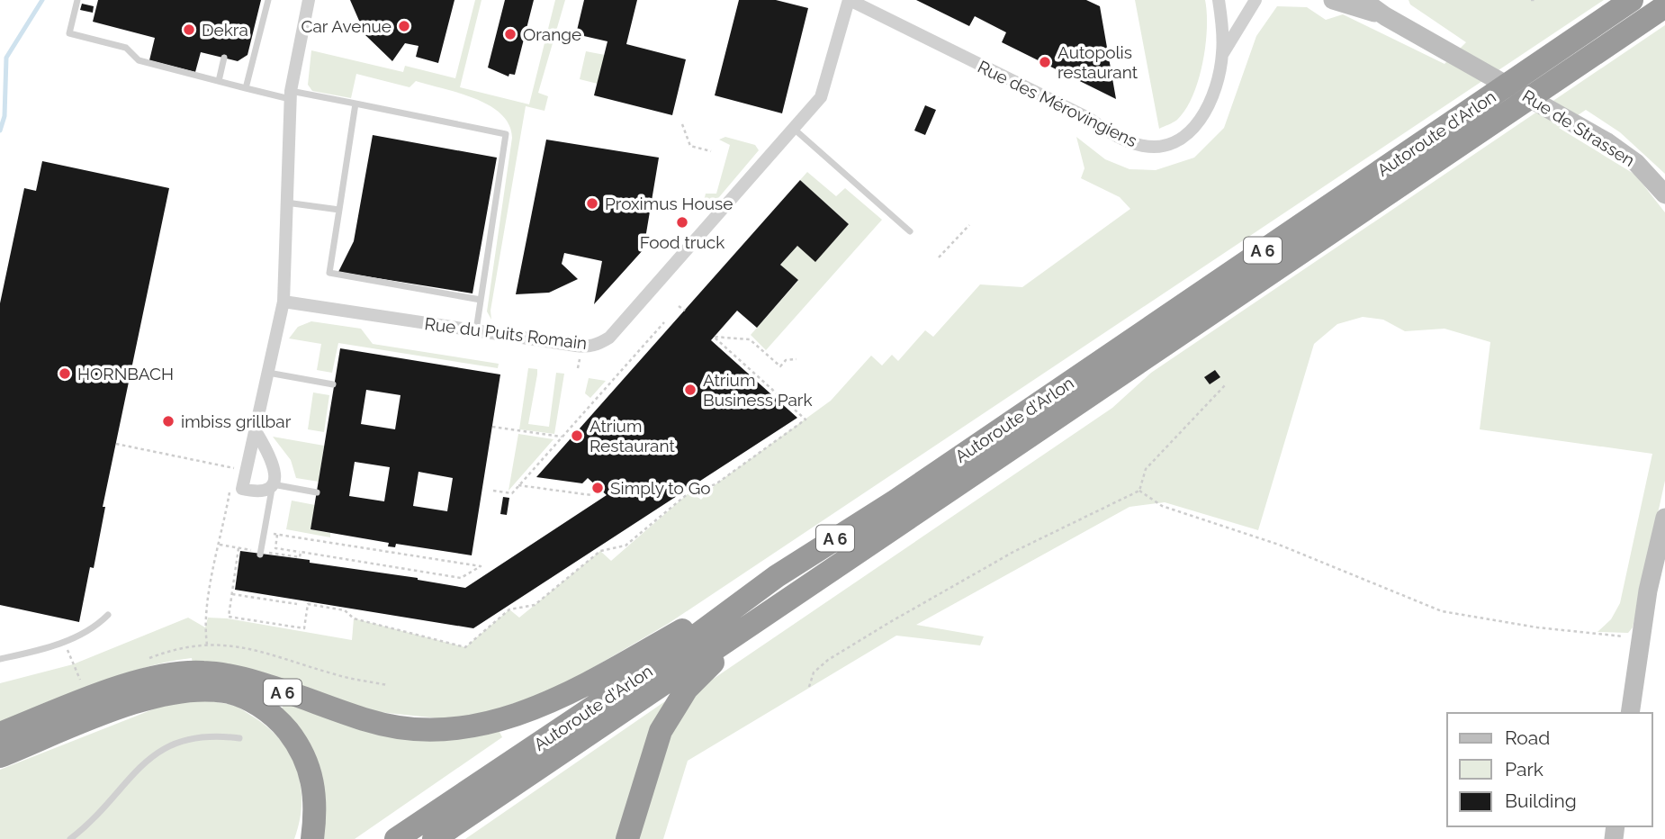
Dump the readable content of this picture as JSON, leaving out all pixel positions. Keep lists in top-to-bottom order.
{
  "streets": {
    "highway": ["Autoroute d'Arlon", "A 6"],
    "main road": ["Rue de Strassen"],
    "street": ["Rue des Mérovingiens", "Rue du Puits Romain"]
  },
  "crossings": [
    ["Rue des Mérovingiens", "Rue du Puits Romain"],
    ["Autoroute d'Arlon", "A 6"]
  ],
  "places": [
    "Car Avenue",
    "Dekra",
    "Orange",
    "Autopolis restaurant",
    "Proximus House",
    "Food truck",
    "HORNBACH",
    "Atrium Business Park",
    "imbiss grillbar",
    "Atrium Restaurant",
    "Simply to Go"
  ],
  "legend": ["Road", "Park", "Building"]
}
